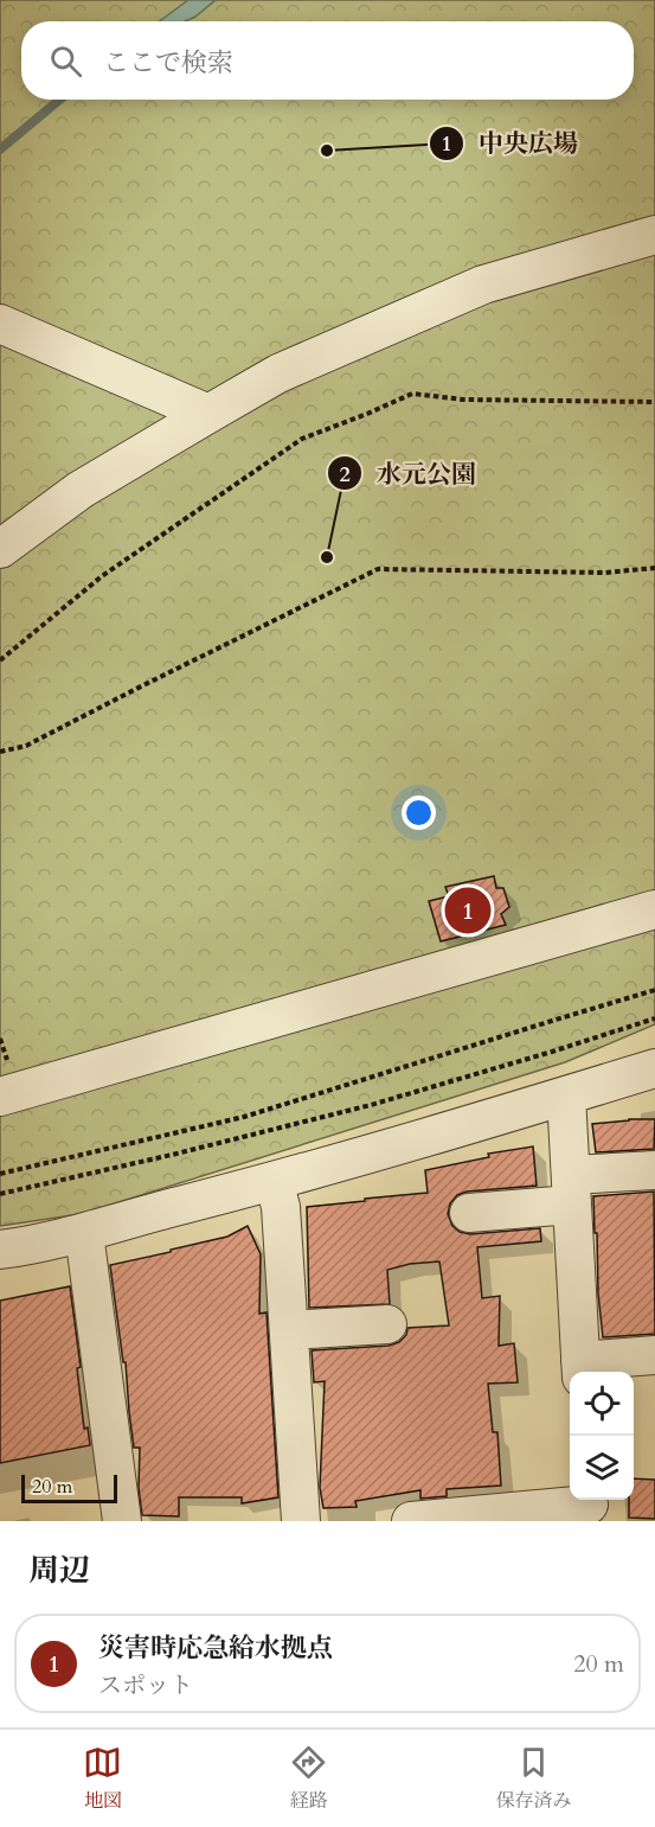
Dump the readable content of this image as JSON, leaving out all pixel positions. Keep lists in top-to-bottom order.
{
  "places": ["中央広場", "水元公園"],
  "scale_bar": "20 m",
  "page": {
    "search": "ここで検索",
    "pins": "1",
    "scale": "20 m",
    "heading": "周辺",
    "list": [
      {
        "mark": "1",
        "name": "災害時応急給水拠点",
        "note": "スポット",
        "value": "20 m"
      }
    ],
    "nav": ["地図", "経路", "保存済み"]
  }
}
